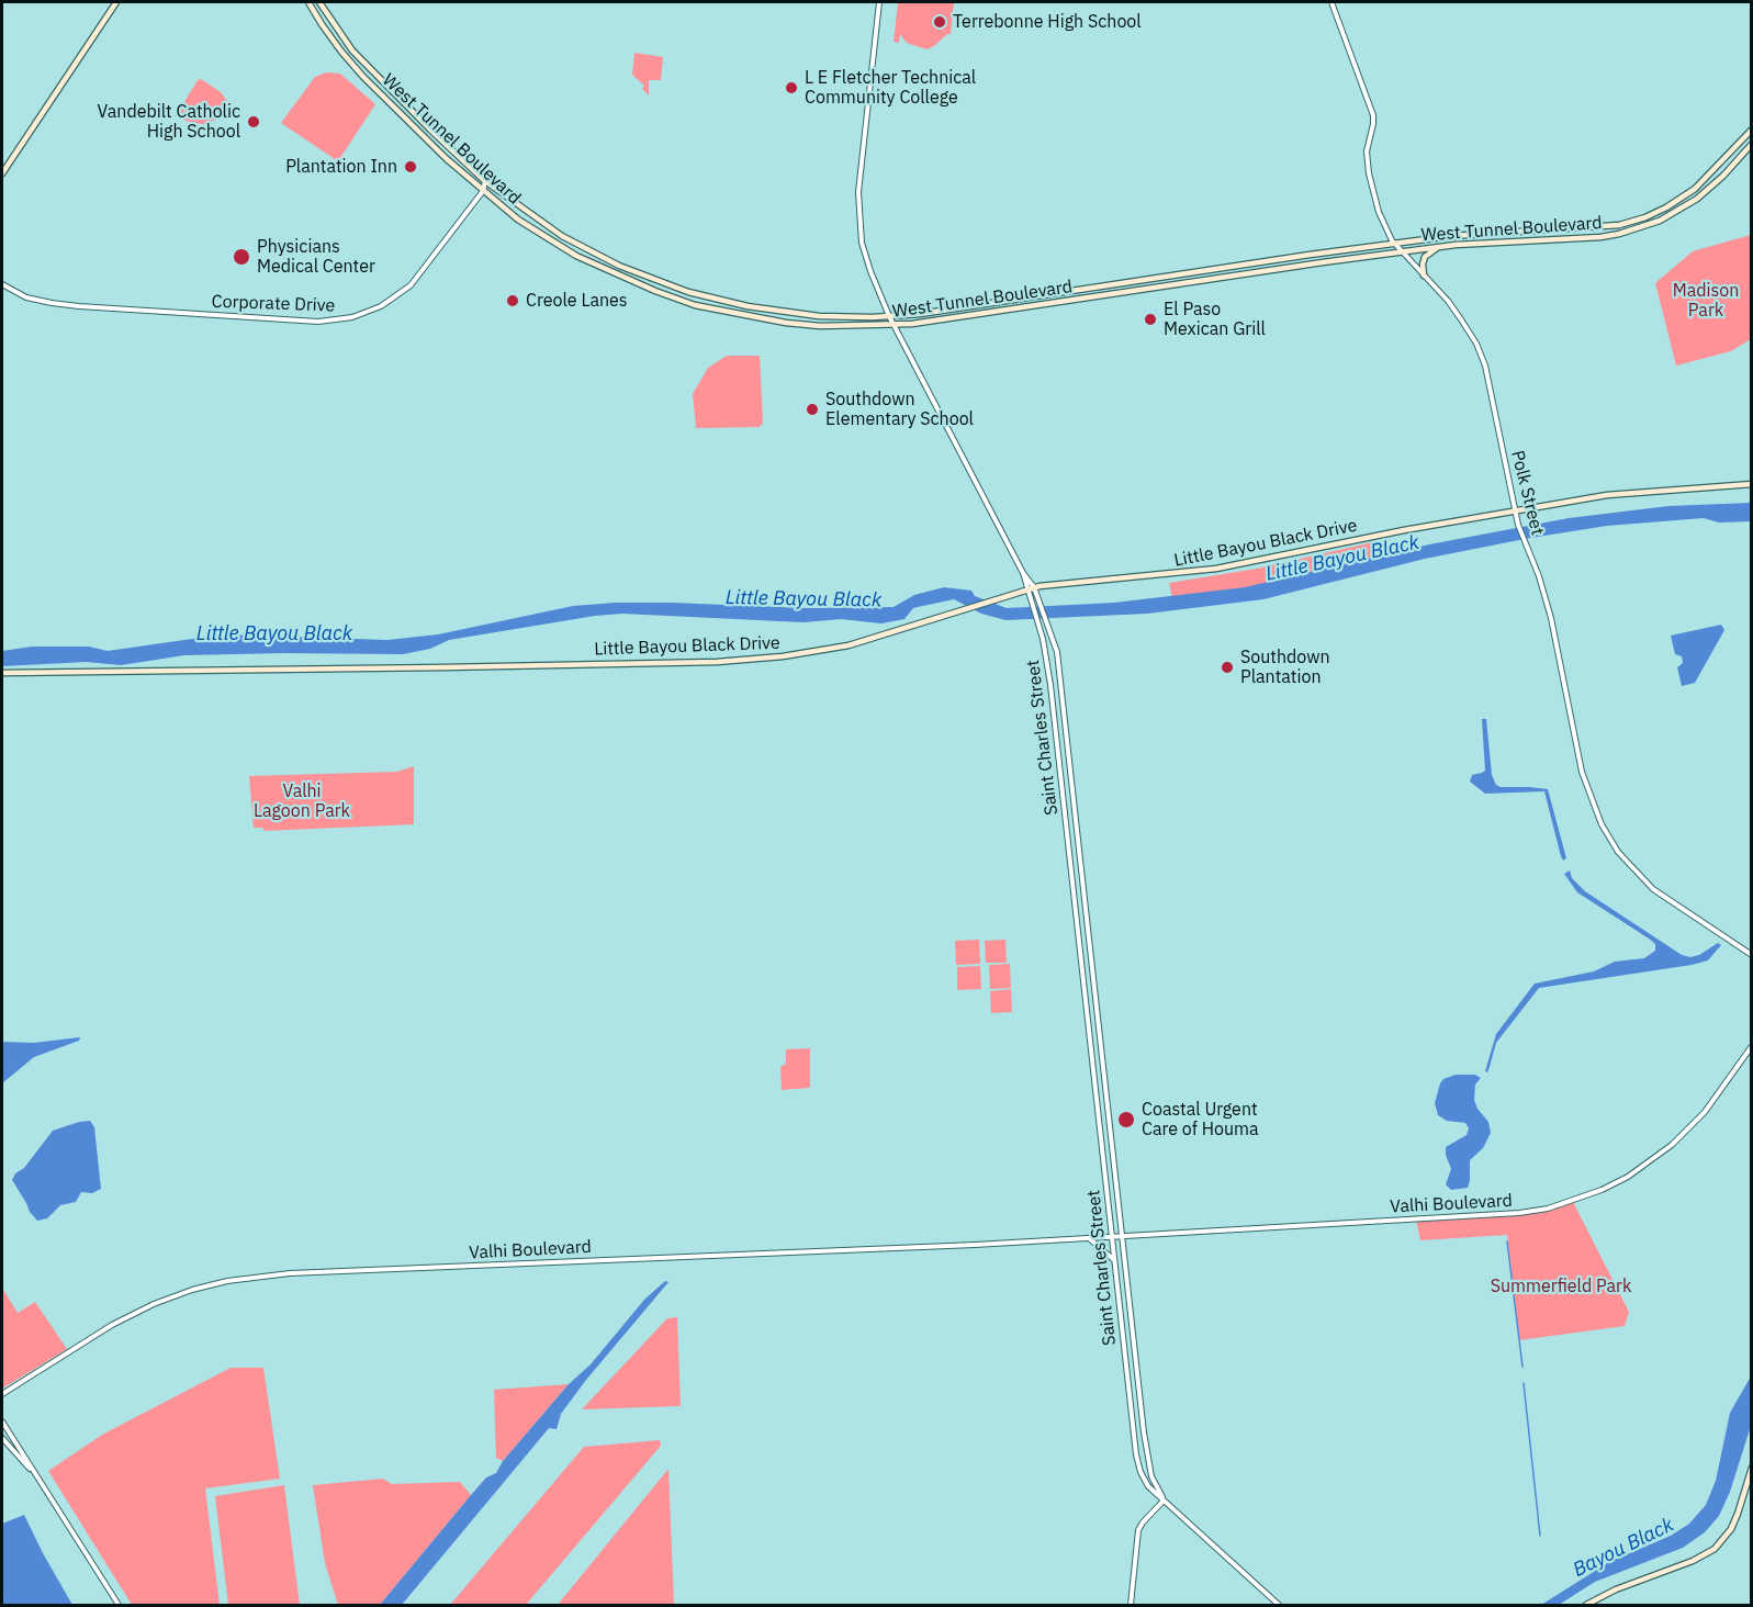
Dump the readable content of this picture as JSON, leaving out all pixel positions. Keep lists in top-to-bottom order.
{
  "streets": {
    "main road": ["West Tunnel Boulevard", "Little Bayou Black Drive"],
    "street": [
      "Corporate Drive",
      "Polk Street",
      "Saint Charles Street",
      "Valhi Boulevard"
    ]
  },
  "crossings": [
    ["West Tunnel Boulevard", "Corporate Drive"],
    ["West Tunnel Boulevard", "Polk Street"],
    ["West Tunnel Boulevard", "Saint Charles Street"],
    ["Polk Street", "Little Bayou Black Drive"],
    ["Little Bayou Black Drive", "Saint Charles Street"],
    ["Saint Charles Street", "Valhi Boulevard"]
  ],
  "water": ["Little Bayou Black", "Bayou Black"],
  "parks": ["Madison Park", "Valhi Lagoon Park", "Summerfield Park"],
  "places": [
    "Terrebonne High School",
    "L E Fletcher Technical Community College",
    "Vandebilt Catholic High School",
    "Plantation Inn",
    "Physicians Medical Center",
    "Creole Lanes",
    "El Paso Mexican Grill",
    "Southdown Elementary School",
    "Southdown Plantation",
    "Coastal Urgent Care of Houma"
  ]
}
